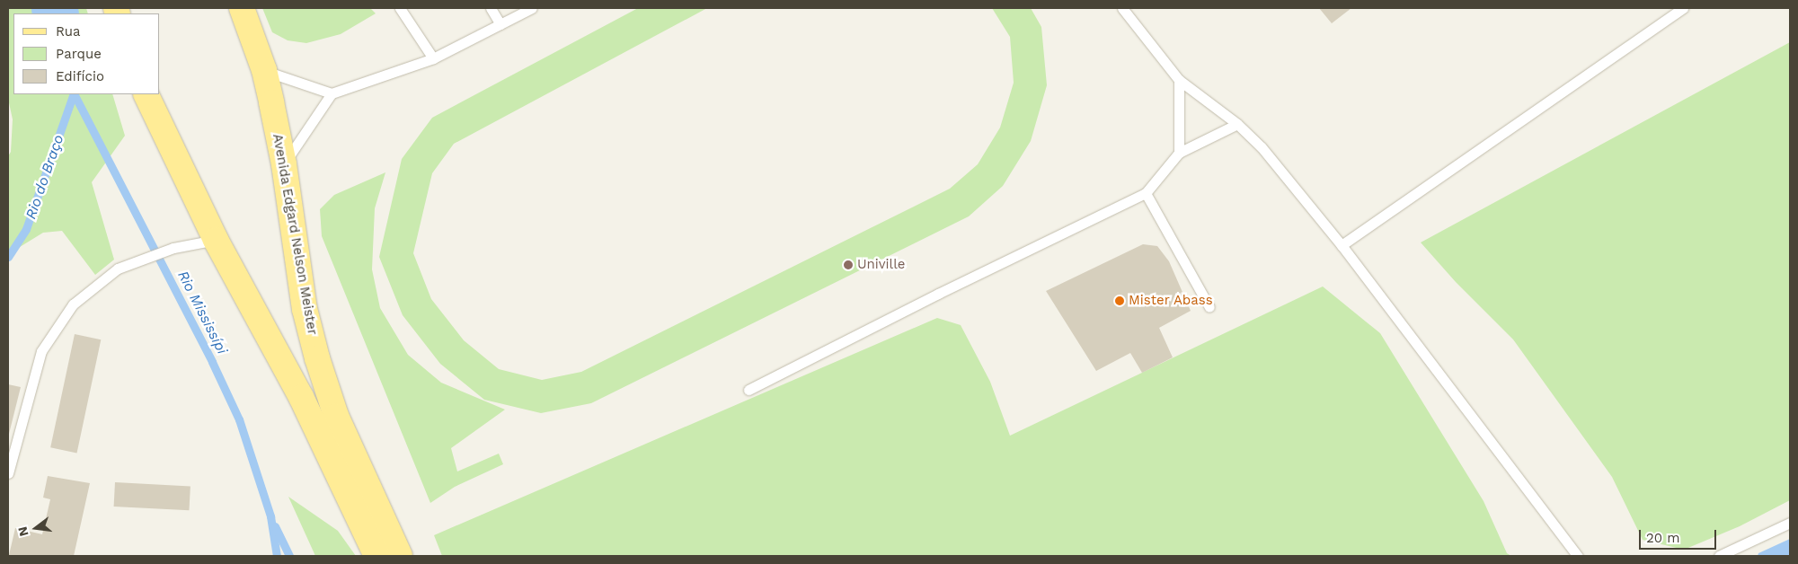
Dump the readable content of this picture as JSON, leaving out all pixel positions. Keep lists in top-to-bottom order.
{
  "streets": {
    "main road": ["Avenida Edgard Nelson Meister"]
  },
  "water": ["Rio do Braço", "Rio Mississípi"],
  "places": ["Univille", "Mister Abass"],
  "legend": ["Rua", "Parque", "Edifício"],
  "scale_bar": "20 m",
  "north": "left"
}
